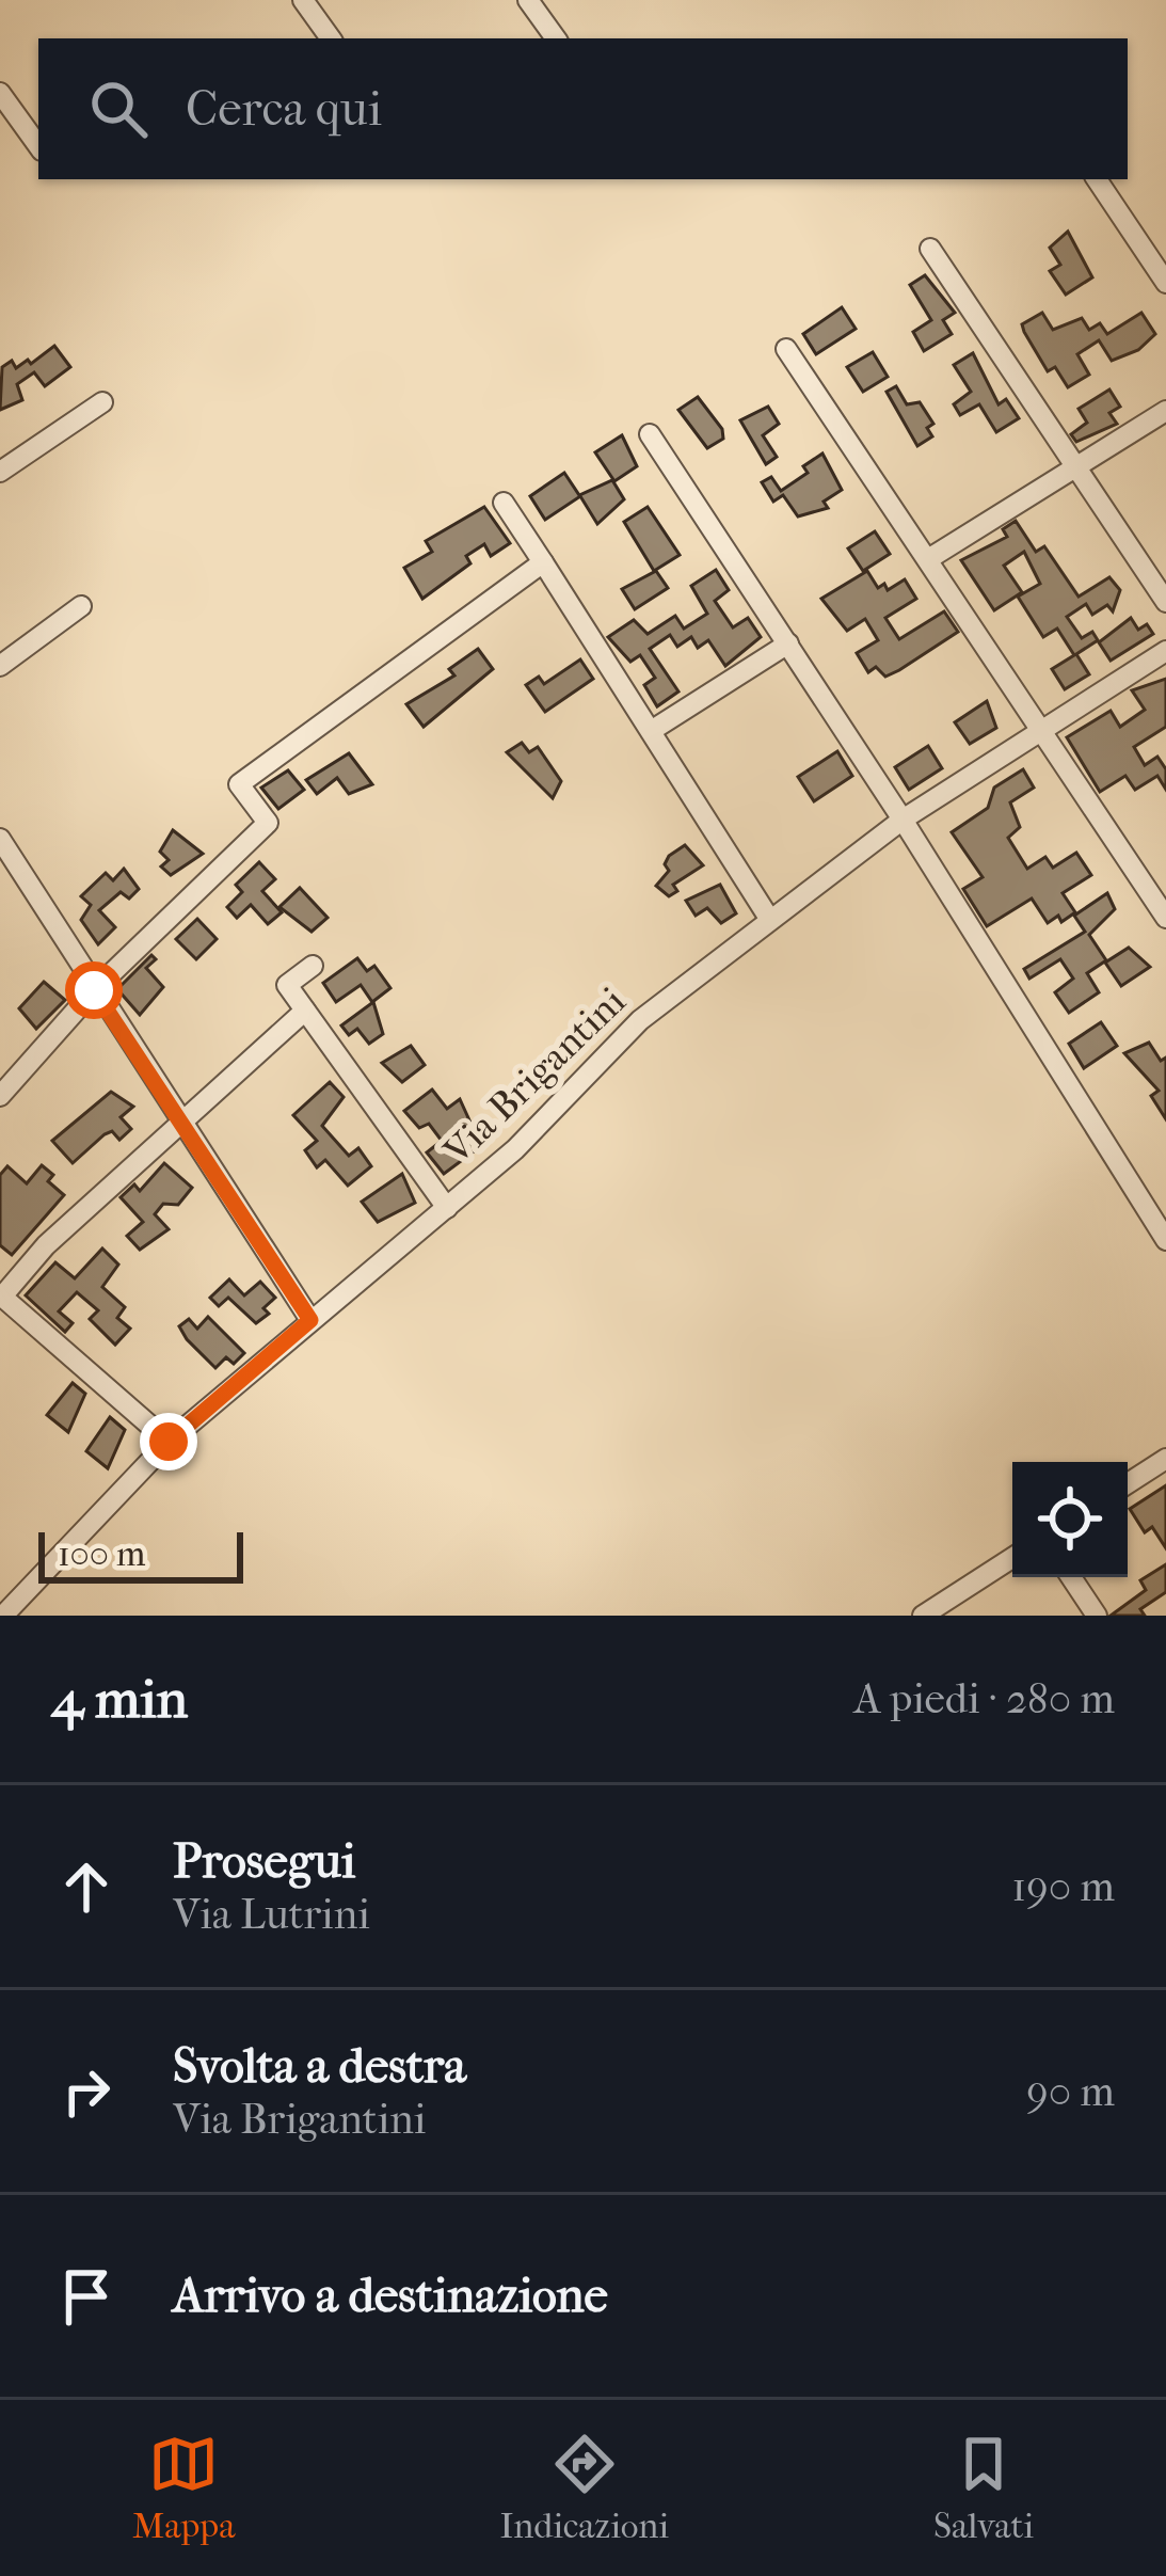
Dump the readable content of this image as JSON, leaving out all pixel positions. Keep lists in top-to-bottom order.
{
  "streets": {
    "street": ["Via Brigantini"]
  },
  "scale_bar": "100 m",
  "page": {
    "search": "Cerca qui",
    "scale": "100 m",
    "heading": ["4 min", "A piedi · 280 m"],
    "list": [
      ["Prosegui", "Via Lutrini", "190 m"],
      ["Svolta a destra", "Via Brigantini", "90 m"],
      "Arrivo a destinazione"
    ],
    "nav": ["Mappa", "Indicazioni", "Salvati"]
  }
}
